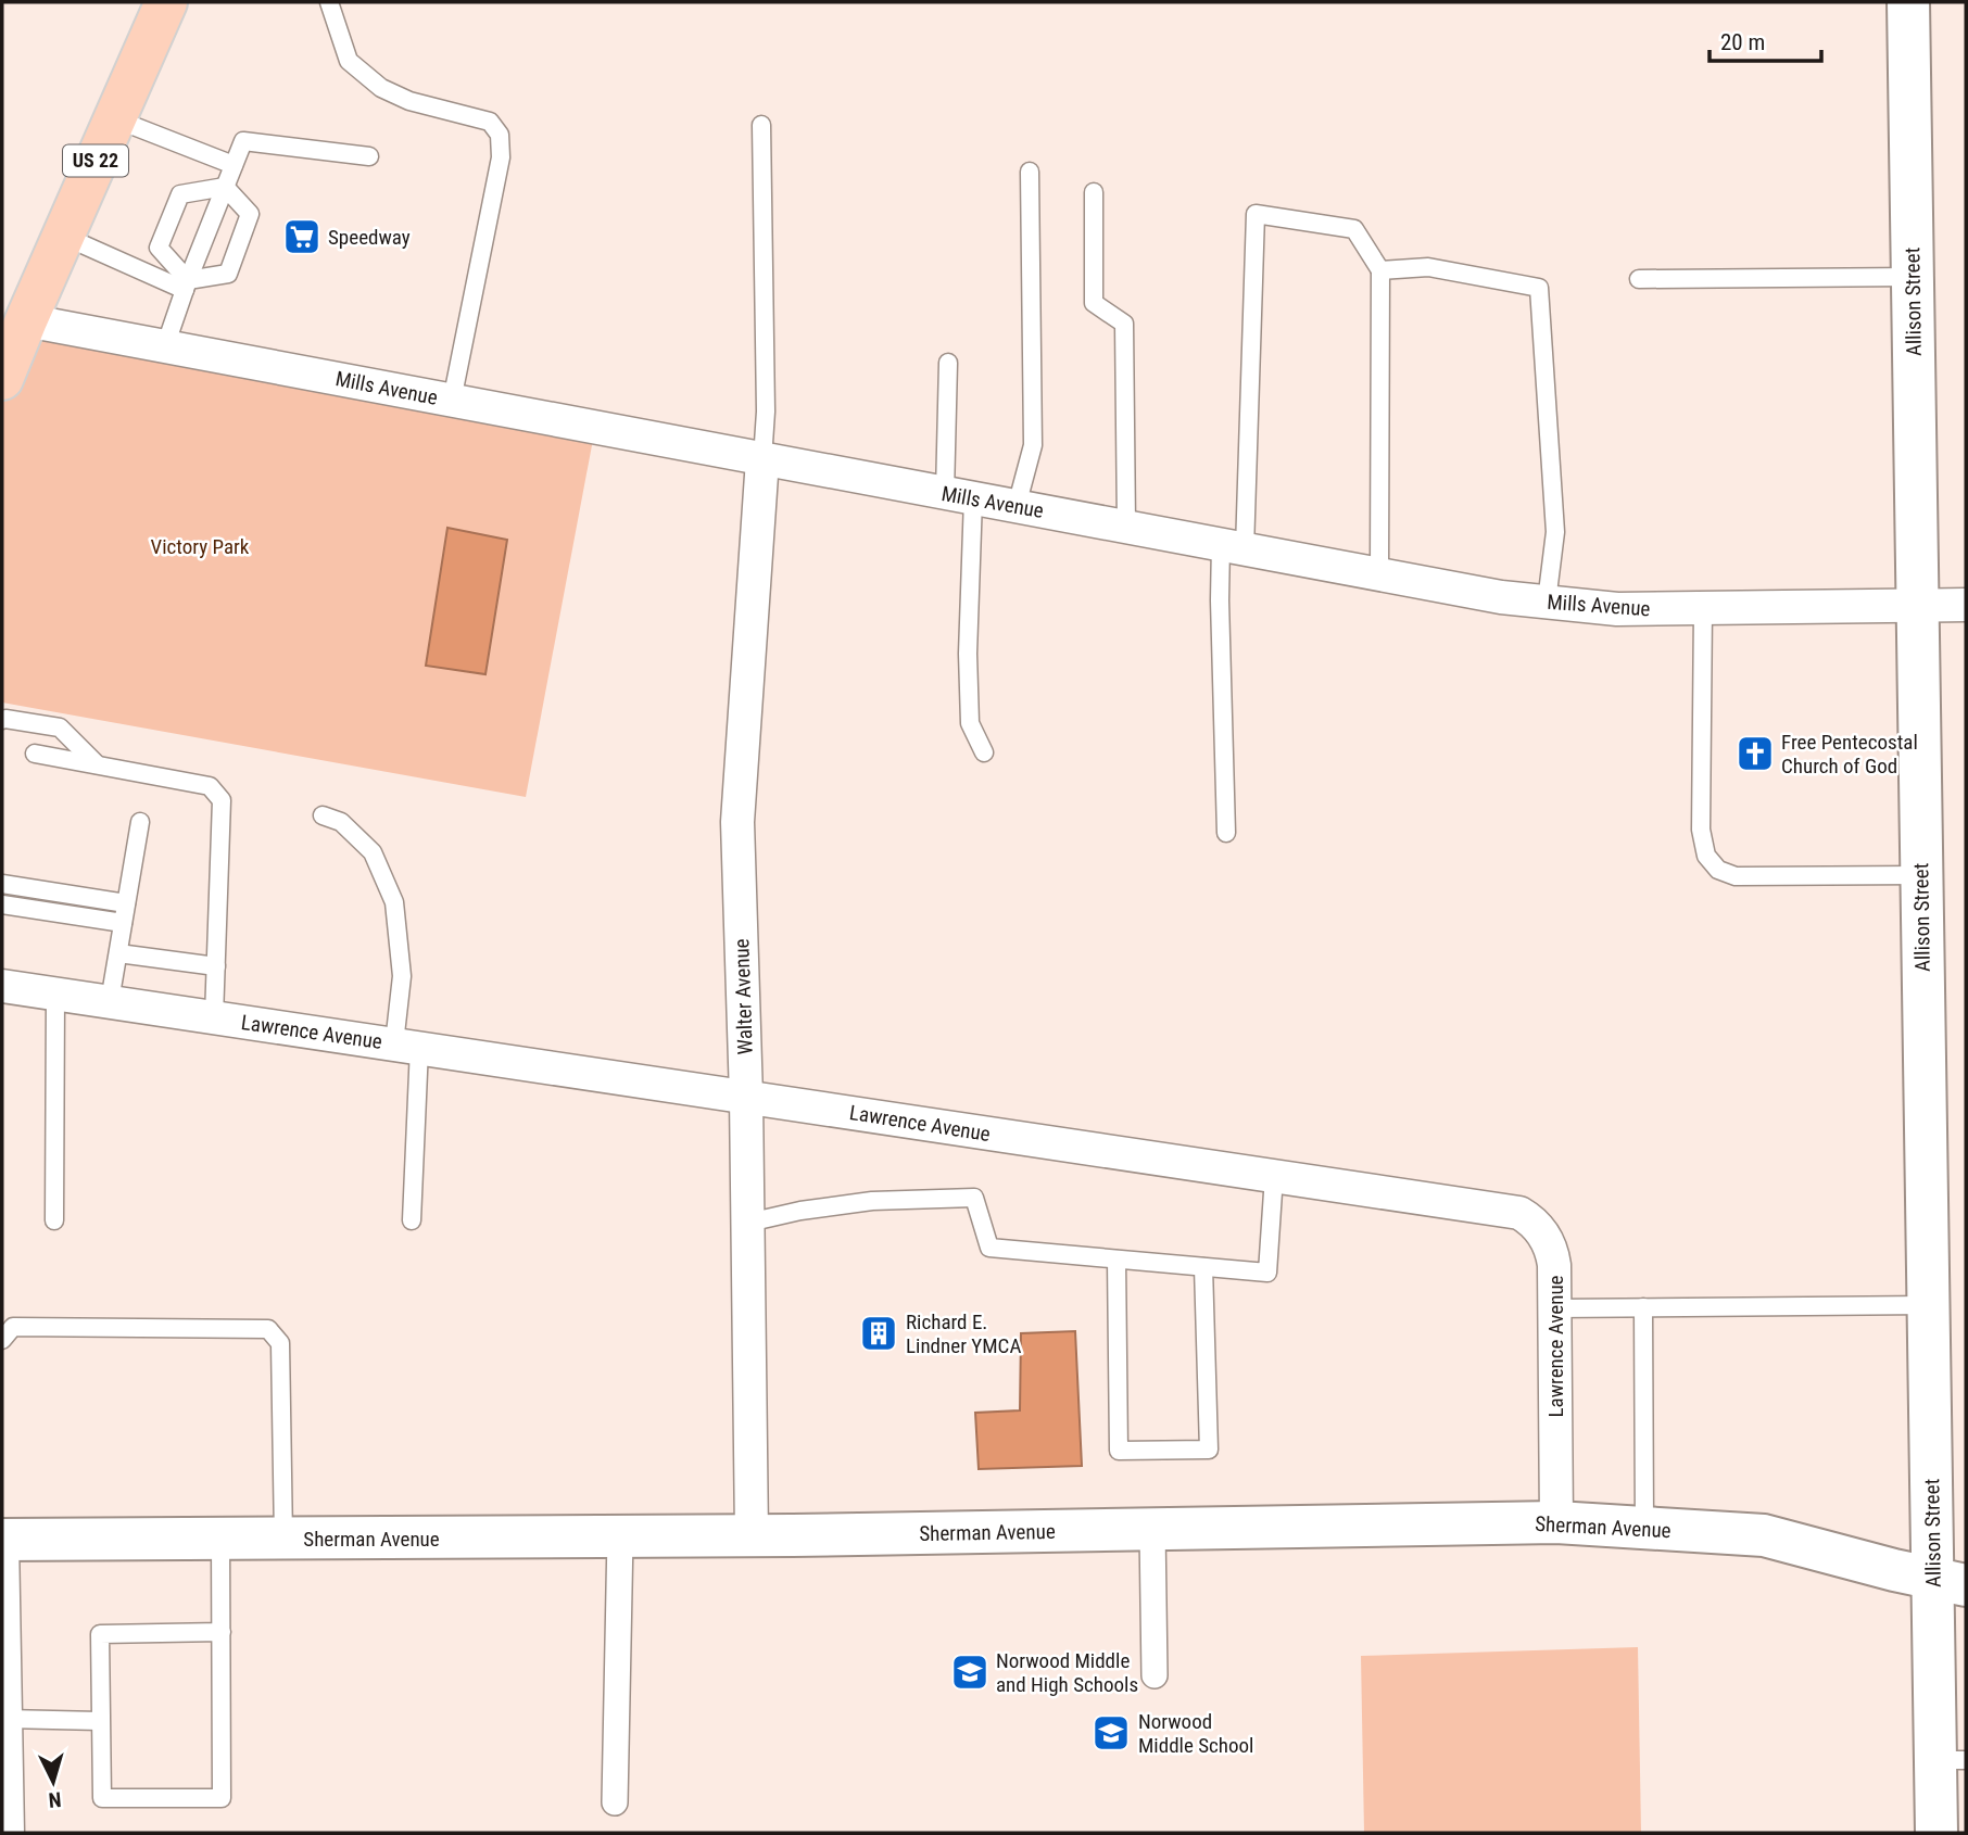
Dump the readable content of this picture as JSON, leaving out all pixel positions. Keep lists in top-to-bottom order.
{
  "streets": {
    "main road": ["US 22"],
    "street": [
      "Allison Street",
      "Mills Avenue",
      "Walter Avenue",
      "Lawrence Avenue",
      "Sherman Avenue"
    ]
  },
  "crossings": [
    ["US 22", "Mills Avenue"],
    ["Allison Street", "Mills Avenue"],
    ["Allison Street", "Sherman Avenue"],
    ["Mills Avenue", "Walter Avenue"],
    ["Walter Avenue", "Lawrence Avenue"],
    ["Walter Avenue", "Sherman Avenue"],
    ["Lawrence Avenue", "Sherman Avenue"]
  ],
  "parks": ["Victory Park"],
  "places": {
    "supermarket": ["Speedway"],
    "church": ["Free Pentecostal Church of God"],
    "building": ["Richard E. Lindner YMCA"],
    "school or university": ["Norwood Middle and High Schools", "Norwood Middle School"]
  },
  "scale_bar": "20 m",
  "north": "bottom"
}
